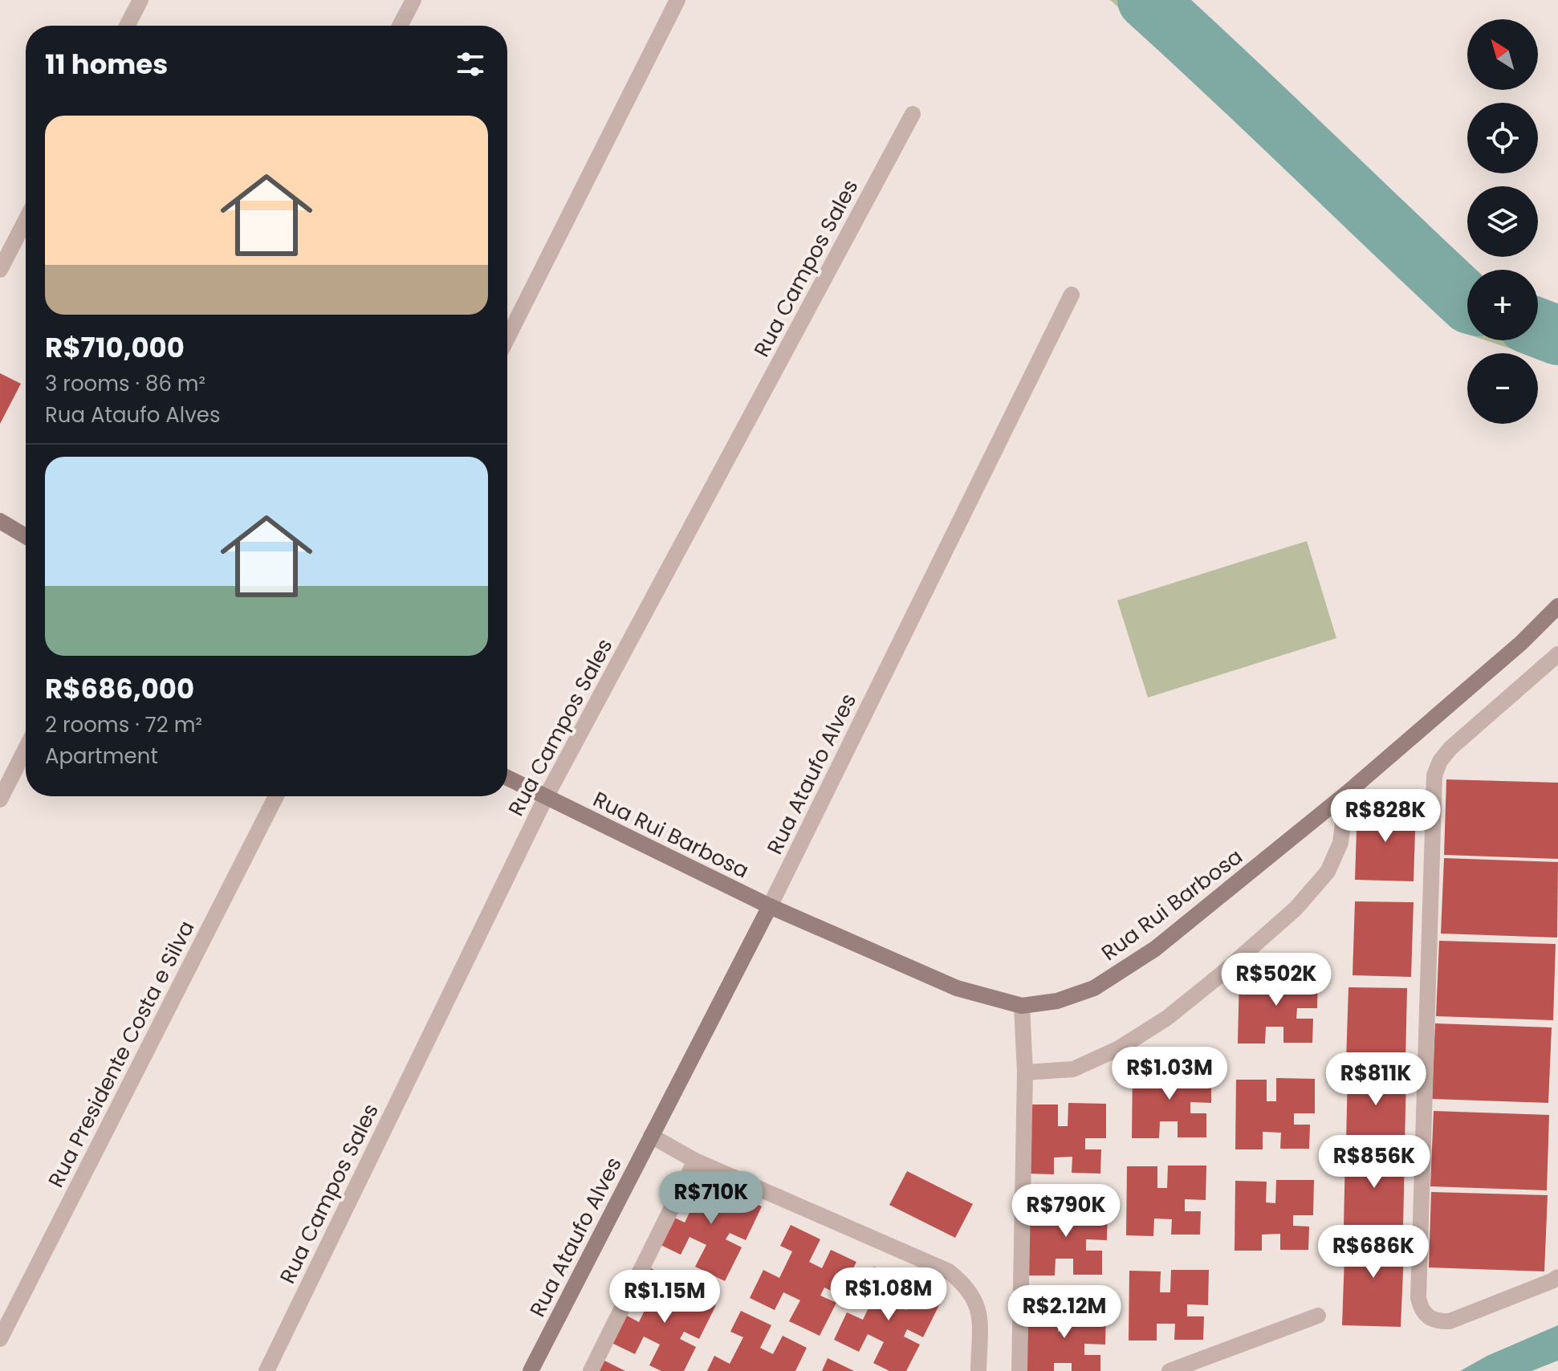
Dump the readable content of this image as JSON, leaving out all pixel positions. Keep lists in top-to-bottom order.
{
  "streets": {
    "street": [
      "Rua Campos Sales",
      "Rua Ataufo Alves",
      "Rua Rui Barbosa",
      "Rua Presidente Costa e Silva"
    ]
  },
  "crossings": [
    ["Rua Campos Sales", "Rua Rui Barbosa"],
    ["Rua Ataufo Alves", "Rua Rui Barbosa"]
  ],
  "north": "top left",
  "page": {
    "map_buttons": ["+", "−"],
    "heading": "11 homes",
    "list": [
      {
        "name": "R$710,000",
        "note": "3 rooms · 86 m² · Rua Ataufo Alves"
      },
      {
        "name": "R$686,000",
        "note": "2 rooms · 72 m² · Apartment"
      }
    ],
    "price": [
      "R$828K",
      "R$502K",
      "R$1.03M",
      "R$811K",
      "R$856K",
      "R$710K",
      "R$790K",
      "R$686K",
      "R$1.08M",
      "R$1.15M",
      "R$2.12M"
    ]
  }
}
